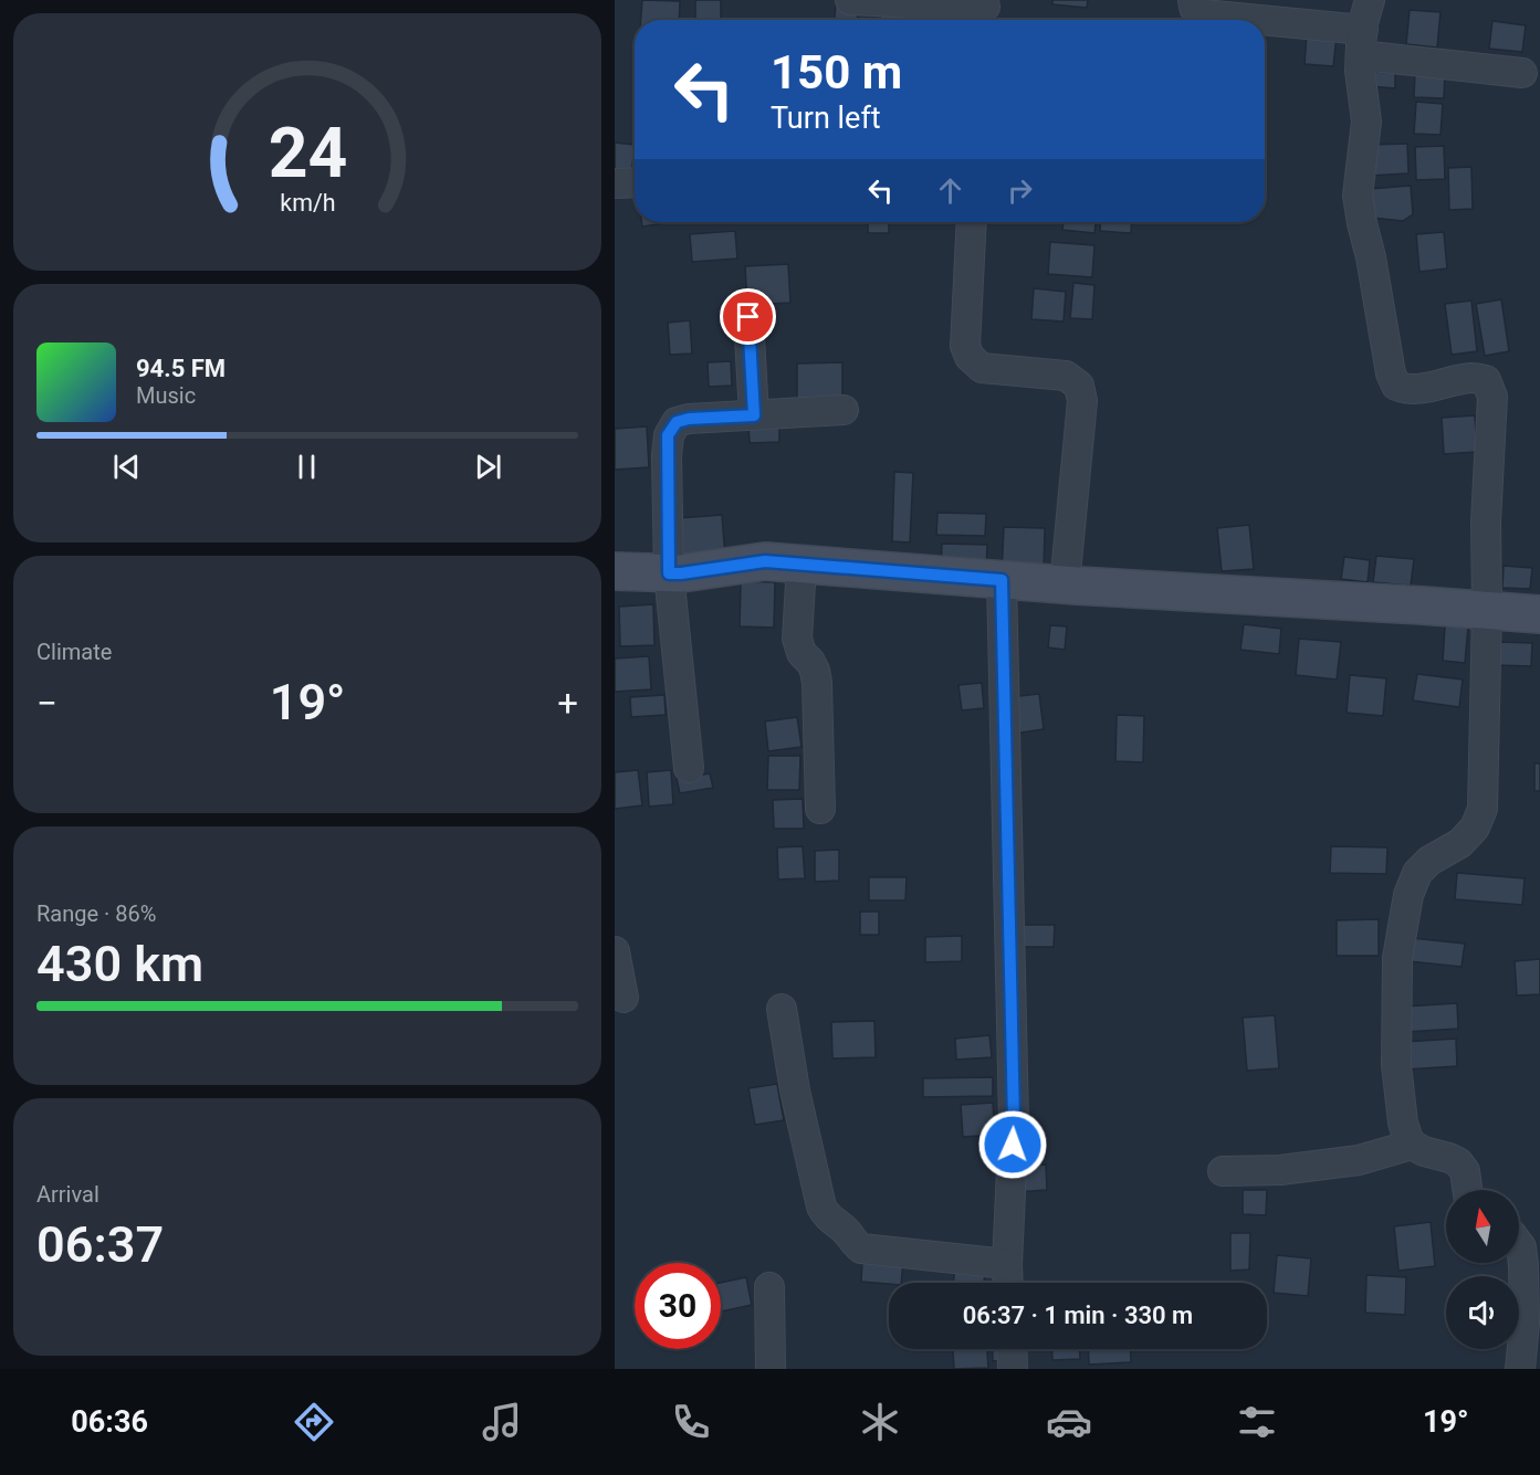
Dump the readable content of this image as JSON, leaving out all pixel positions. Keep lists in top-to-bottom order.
{
  "north": "top",
  "page": {
    "turn": ["150 m", "Turn left"],
    "song": ["94.5 FM", "Music"],
    "tile": [
      "Climate",
      ["Range · 86%", "430 km"],
      ["Arrival", "06:37"]
    ],
    "heat": ["−", "19°", "+"],
    "limit": "30",
    "trip": "06:37 · 1 min · 330 m",
    "tabs": ["06:36", "19°"],
    "gauge": ["24", "km/h"]
  }
}
